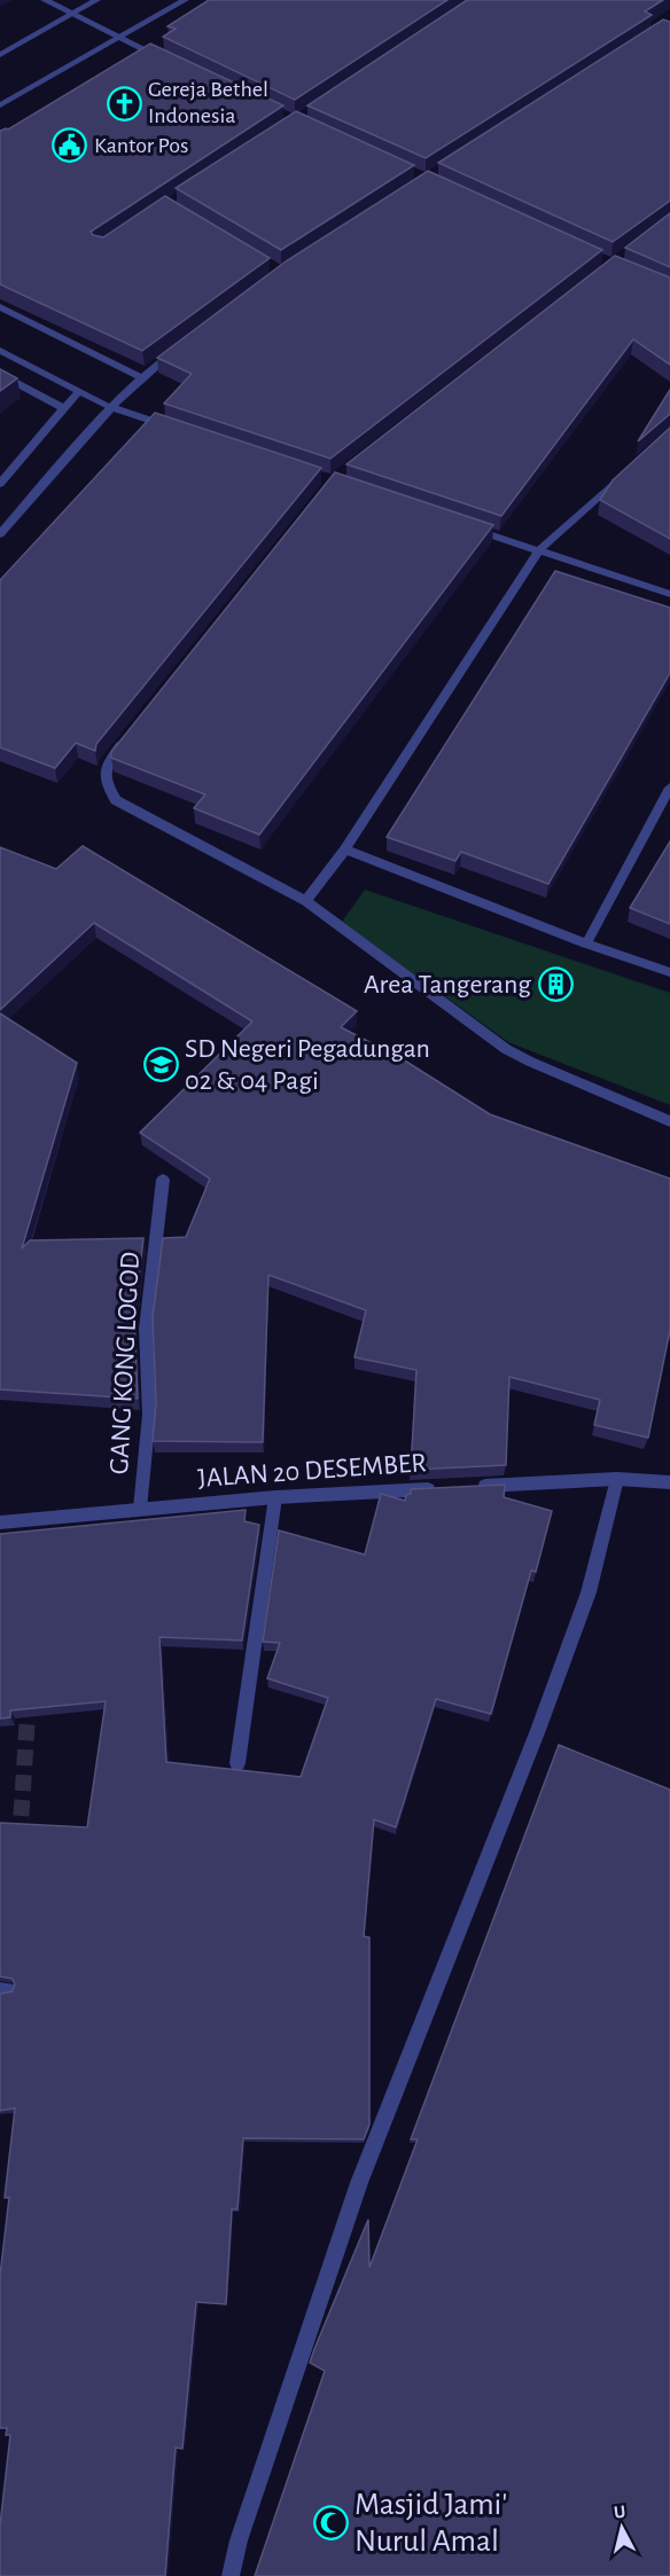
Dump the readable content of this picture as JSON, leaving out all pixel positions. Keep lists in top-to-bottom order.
{
  "streets": {
    "street": ["GANG KONG LOGOD", "JALAN 20 DESEMBER"]
  },
  "crossings": [
    ["GANG KONG LOGOD", "JALAN 20 DESEMBER"]
  ],
  "places": {
    "church": ["Gereja Bethel Indonesia"],
    "public building": ["Kantor Pos"],
    "building": ["Area Tangerang"],
    "school or university": ["SD Negeri Pegadungan 02 & 04 Pagi"],
    "mosque": ["Masjid Jami' Nurul Amal"]
  },
  "north": "top"
}
